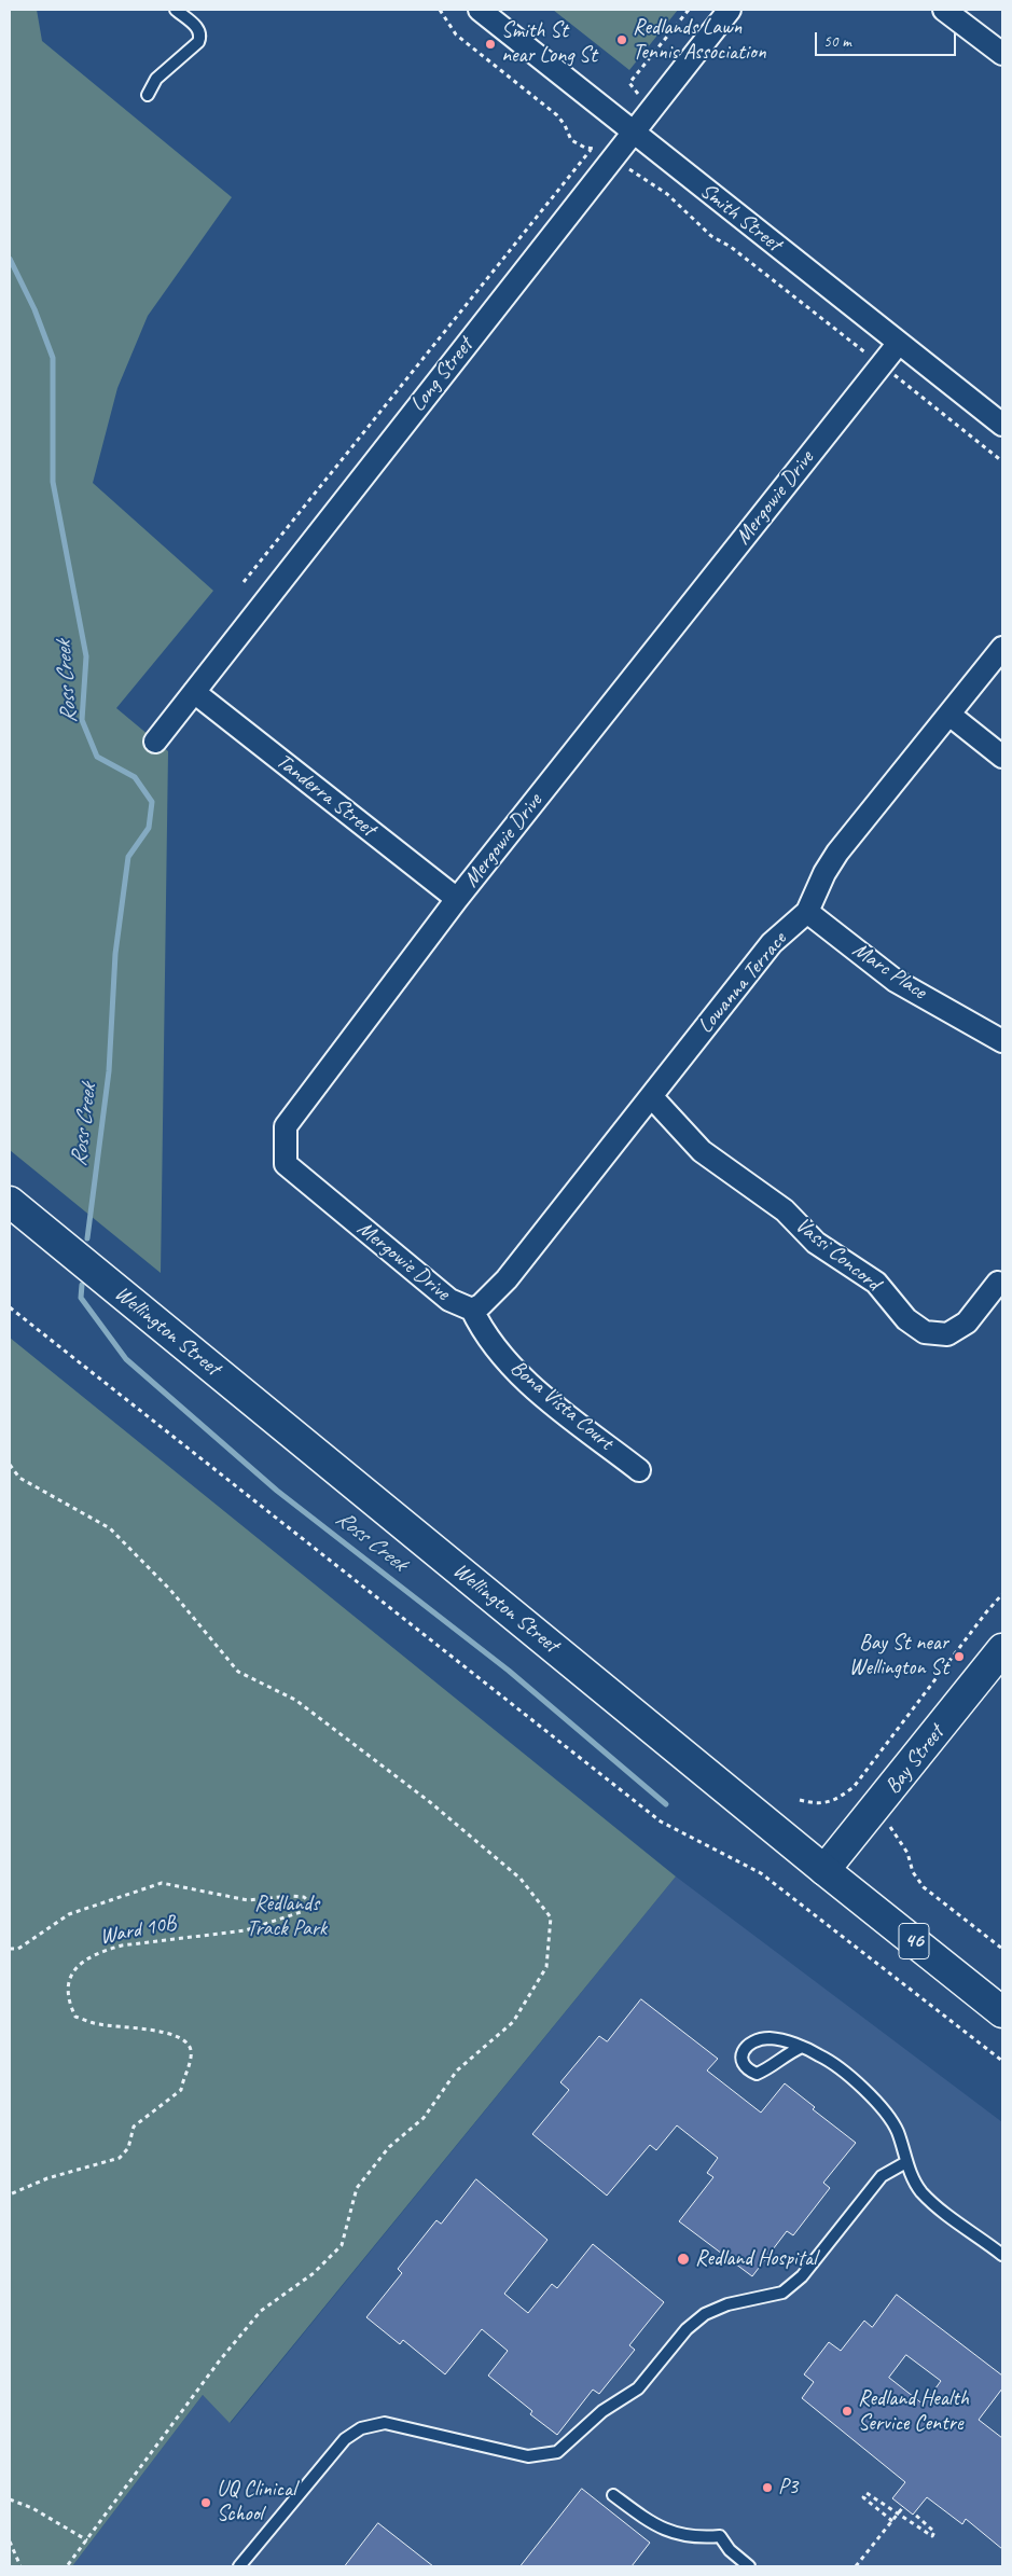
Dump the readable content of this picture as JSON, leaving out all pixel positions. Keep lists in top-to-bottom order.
{
  "streets": {
    "main road": ["Wellington Street", "Bay Street", "46"],
    "street": [
      "Smith Street",
      "Long Street",
      "Mergowie Drive",
      "Tanderra Street",
      "Marc Place",
      "Lowanna Terrace",
      "Vassi Concord",
      "Bona Vista Court"
    ],
    "path": ["Ward 10B"]
  },
  "crossings": [
    ["Smith Street", "Long Street"],
    ["Smith Street", "Mergowie Drive"],
    ["Long Street", "Tanderra Street"],
    ["Mergowie Drive", "Tanderra Street"],
    ["Mergowie Drive", "Lowanna Terrace"],
    ["Mergowie Drive", "Bona Vista Court"],
    ["Marc Place", "Lowanna Terrace"],
    ["Lowanna Terrace", "Vassi Concord"],
    ["Lowanna Terrace", "Bona Vista Court"],
    ["Wellington Street", "Bay Street"]
  ],
  "water": ["Ross Creek"],
  "parks": ["Redlands Track Park"],
  "places": [
    "Redlands Lawn Tennis Association",
    "Smith St near Long St",
    "Bay St near Wellington St",
    "Redland Hospital",
    "Redland Health Service Centre",
    "P3",
    "UQ Clinical School"
  ],
  "scale_bar": "50 m"
}
